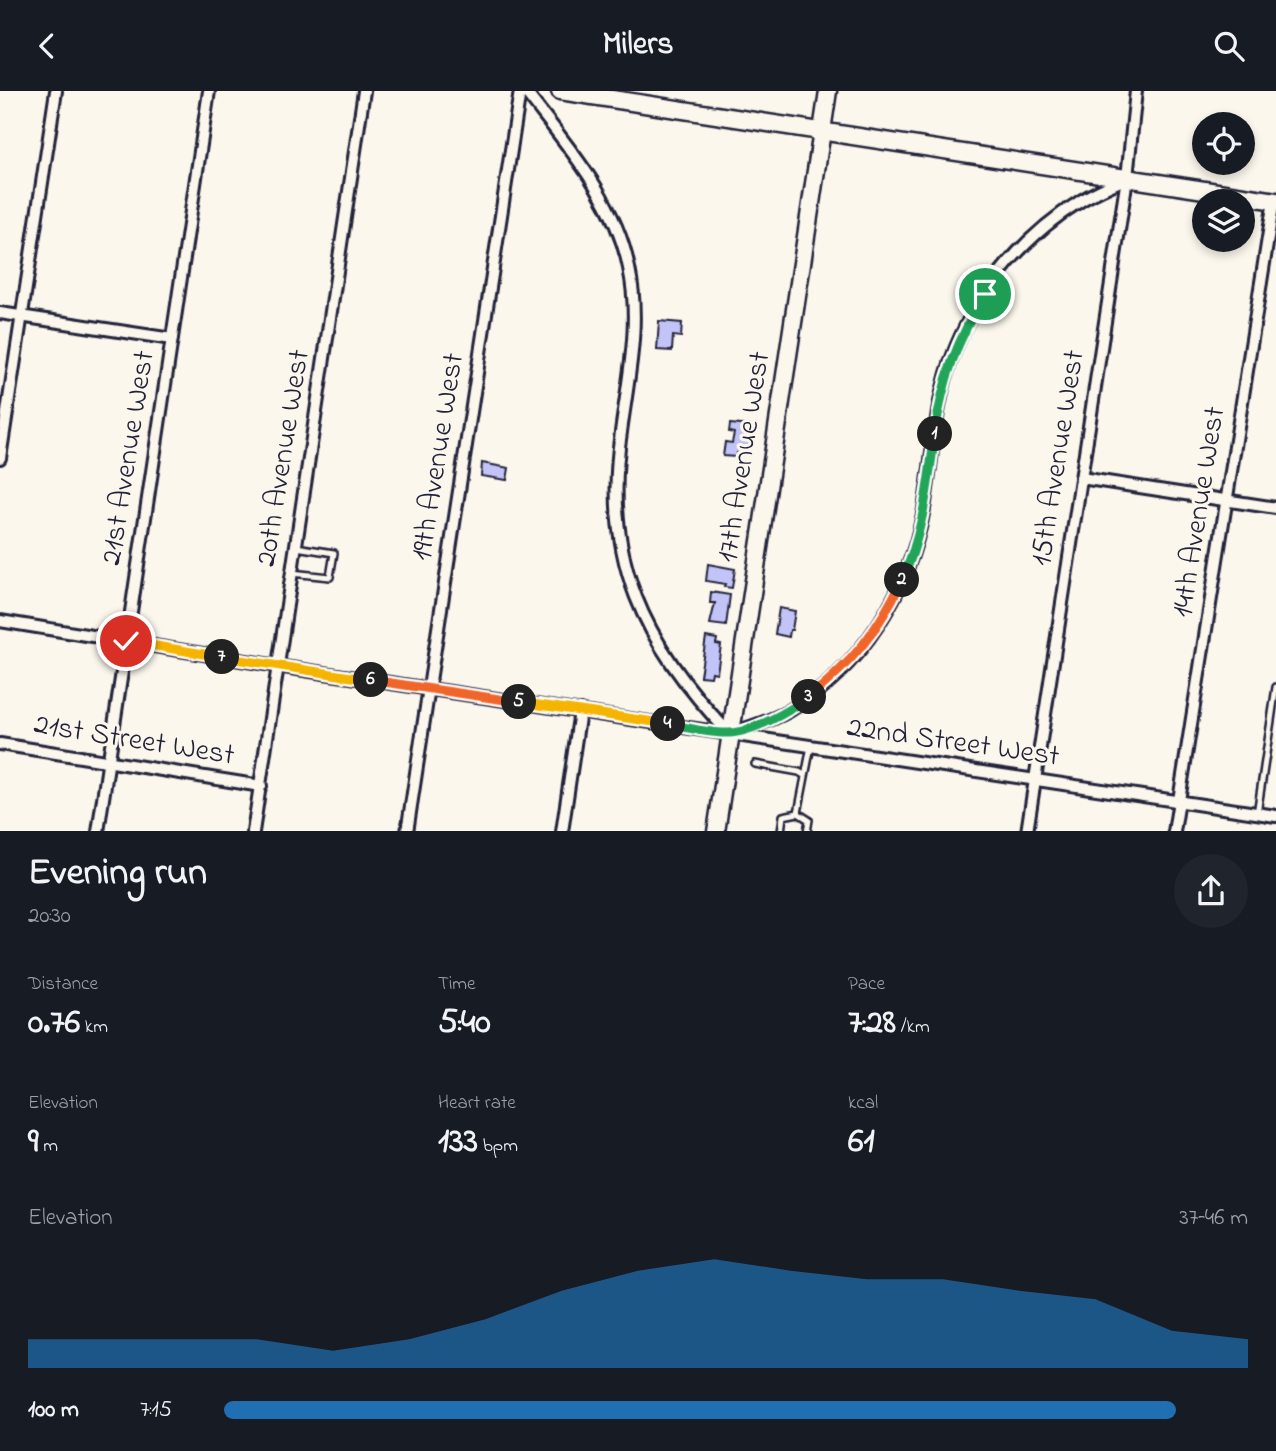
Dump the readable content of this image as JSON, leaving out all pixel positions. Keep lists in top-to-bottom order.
{
  "streets": {
    "street": [
      "19th Avenue West",
      "17th Avenue West",
      "21st Avenue West",
      "20th Avenue West",
      "15th Avenue West",
      "14th Avenue West",
      "21st Street West",
      "22nd Street West"
    ]
  },
  "crossings": [
    ["19th Avenue West", "22nd Street West"],
    ["17th Avenue West", "22nd Street West"],
    ["21st Avenue West", "21st Street West"],
    ["21st Avenue West", "22nd Street West"],
    ["20th Avenue West", "21st Street West"],
    ["20th Avenue West", "22nd Street West"],
    ["15th Avenue West", "22nd Street West"],
    ["14th Avenue West", "22nd Street West"]
  ],
  "page": {
    "header": "Milers",
    "pins": [
      "1",
      "2",
      "7",
      "6",
      "3",
      "5",
      "4"
    ],
    "heading": ["Evening run", "20:30"],
    "stats": [
      ["Distance", "0.76 km"],
      ["Time", "5:40"],
      ["Pace", "7:28 /km"],
      ["Elevation", "9 m"],
      ["Heart rate", "133 bpm"],
      ["kcal", "61"]
    ],
    "chart": ["Elevation", "37–46 m"],
    "list": [
      {
        "name": "100 m",
        "note": "7:15"
      }
    ]
  }
}
